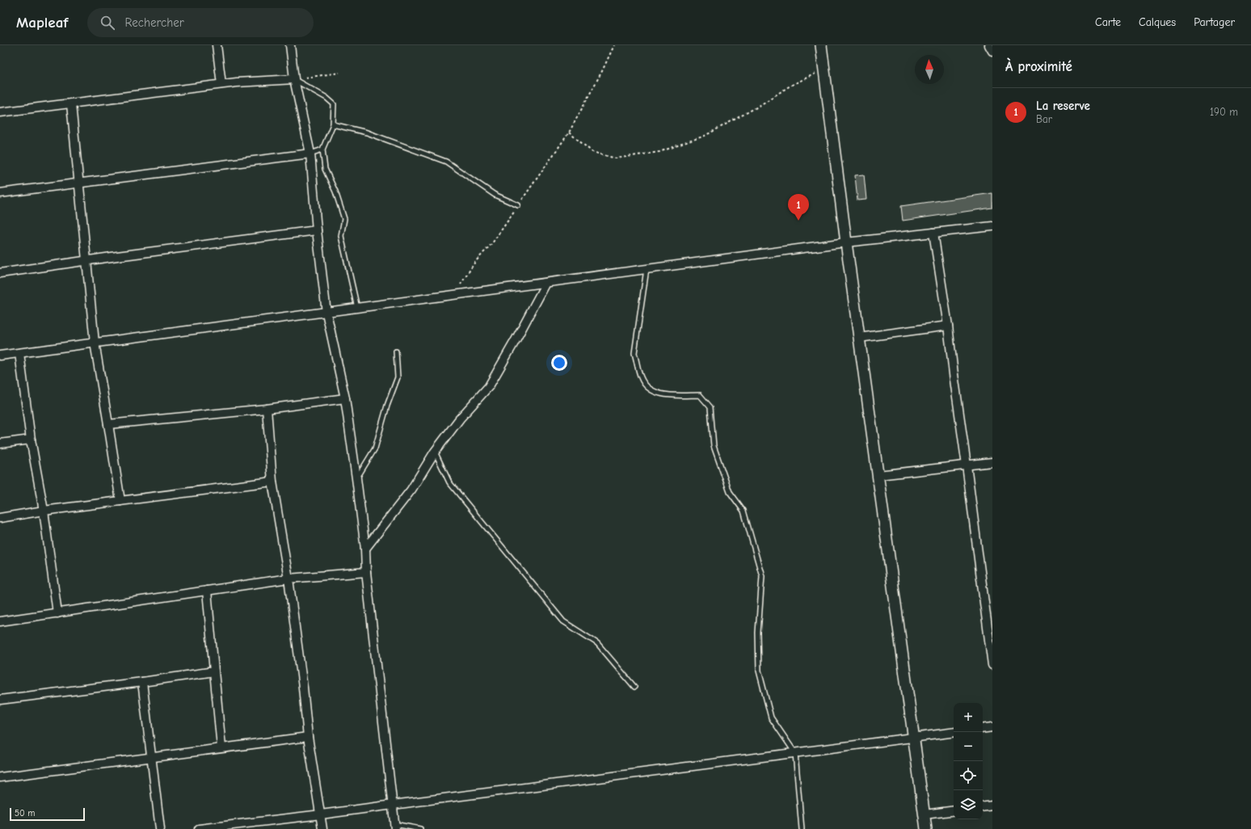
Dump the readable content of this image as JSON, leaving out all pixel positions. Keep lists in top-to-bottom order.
{
  "scale_bar": "50 m",
  "north": "top",
  "page": {
    "header": "Mapleaf",
    "search": "Rechercher",
    "nav": ["Carte", "Calques", "Partager"],
    "heading": "À proximité",
    "list": [
      {
        "mark": "1",
        "name": "La reserve",
        "note": "Bar",
        "value": "190 m"
      }
    ],
    "pins": "1",
    "map_buttons": ["+", "−"],
    "scale": "50 m"
  }
}
